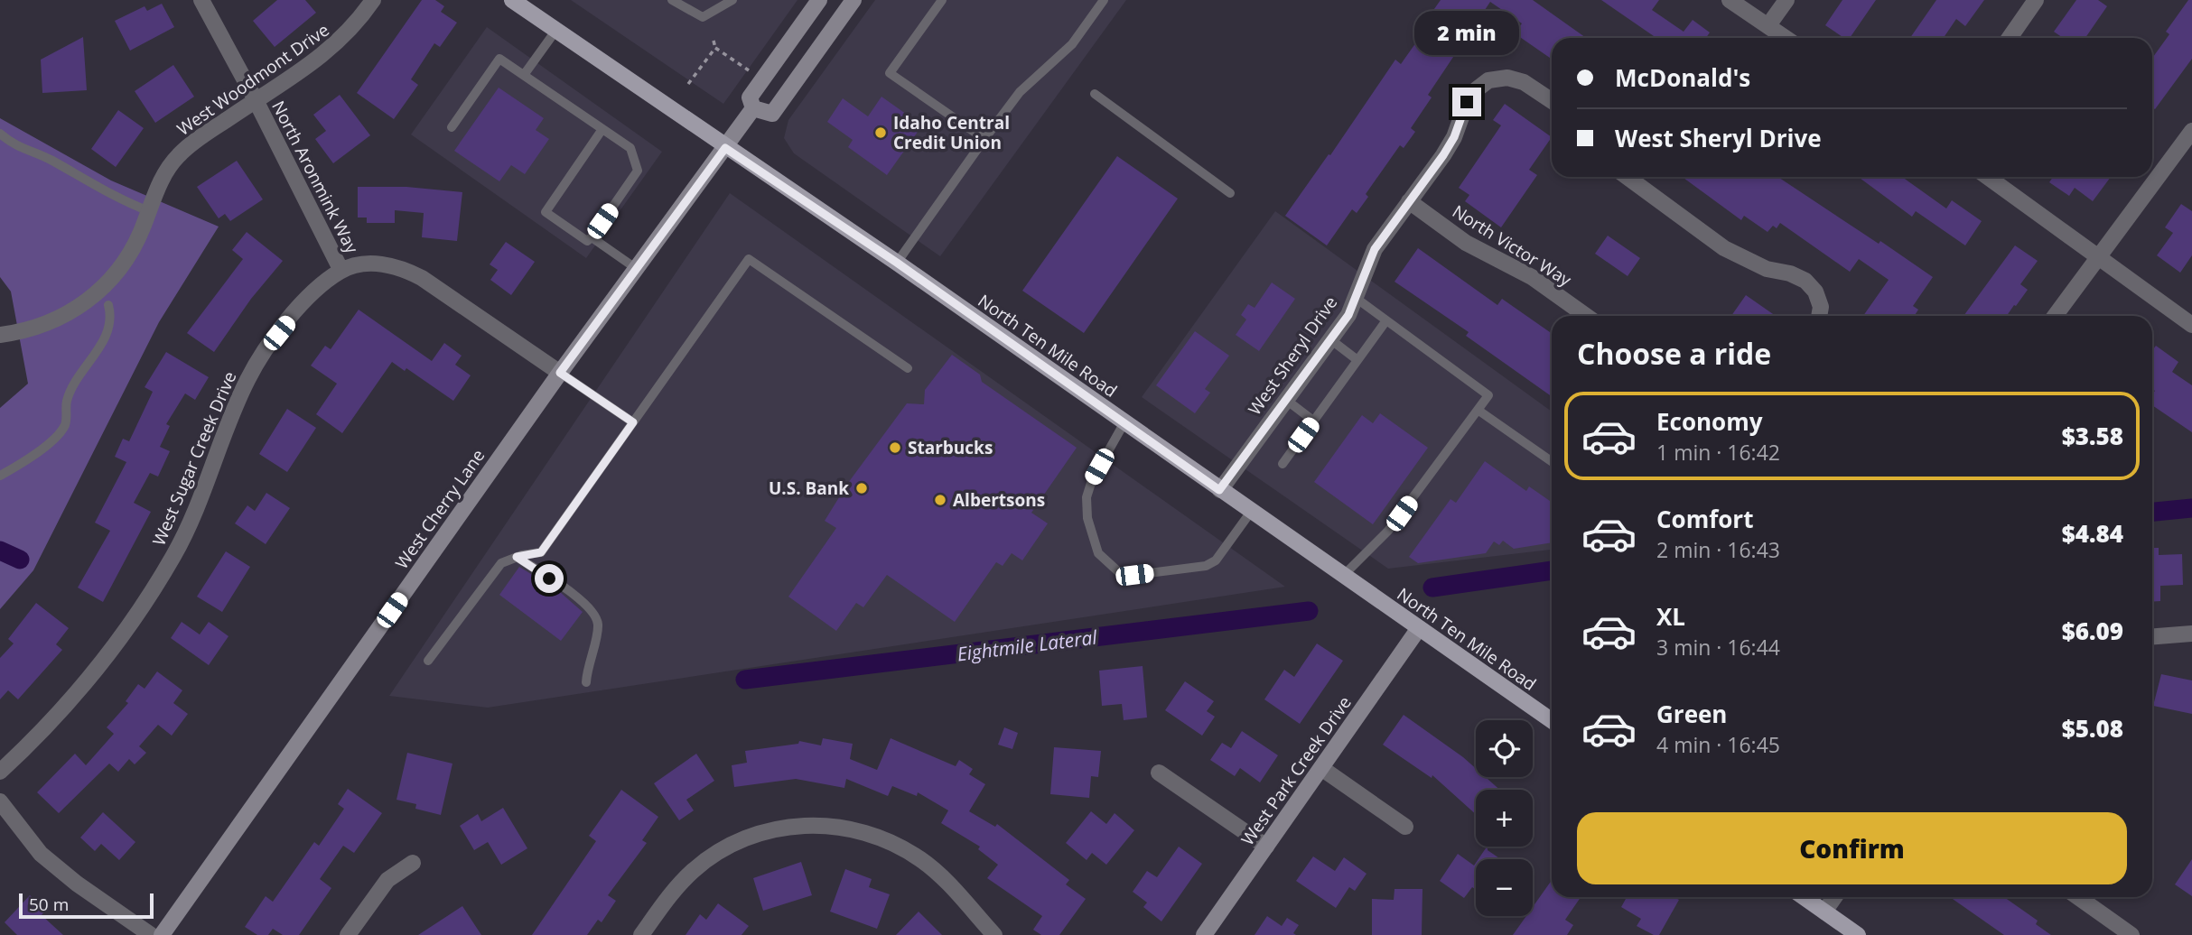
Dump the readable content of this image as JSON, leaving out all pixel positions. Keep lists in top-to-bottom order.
{
  "streets": {
    "main road": ["North Ten Mile Road", "West Cherry Lane", "West Park Creek Drive"],
    "street": [
      "West Woodmont Drive",
      "North Aronmink Way",
      "North Victor Way",
      "West Sheryl Drive",
      "West Sugar Creek Drive"
    ]
  },
  "crossings": [
    ["West Woodmont Drive", "North Aronmink Way"],
    ["North Aronmink Way", "West Sugar Creek Drive"],
    ["North Victor Way", "West Sheryl Drive"],
    ["North Ten Mile Road", "West Sheryl Drive"],
    ["North Ten Mile Road", "West Cherry Lane"],
    ["North Ten Mile Road", "West Park Creek Drive"],
    ["West Sugar Creek Drive", "West Cherry Lane"]
  ],
  "water": ["Eightmile Lateral"],
  "places": [
    "Idaho Central Credit Union",
    "Starbucks",
    "U.S. Bank",
    "Albertsons"
  ],
  "scale_bar": "50 m",
  "page": {
    "bubble": "2 min",
    "banner": ["McDonald's", "West Sheryl Drive"],
    "heading": "Choose a ride",
    "list": [
      {
        "name": "Economy",
        "note": "1 min · 16:42",
        "value": "$3.58"
      },
      {
        "name": "Comfort",
        "note": "2 min · 16:43",
        "value": "$4.84"
      },
      {
        "name": "XL",
        "note": "3 min · 16:44",
        "value": "$6.09"
      },
      {
        "name": "Green",
        "note": "4 min · 16:45",
        "value": "$5.08"
      }
    ],
    "map_buttons": ["+", "−"],
    "buttons": "Confirm",
    "scale": "50 m"
  }
}
